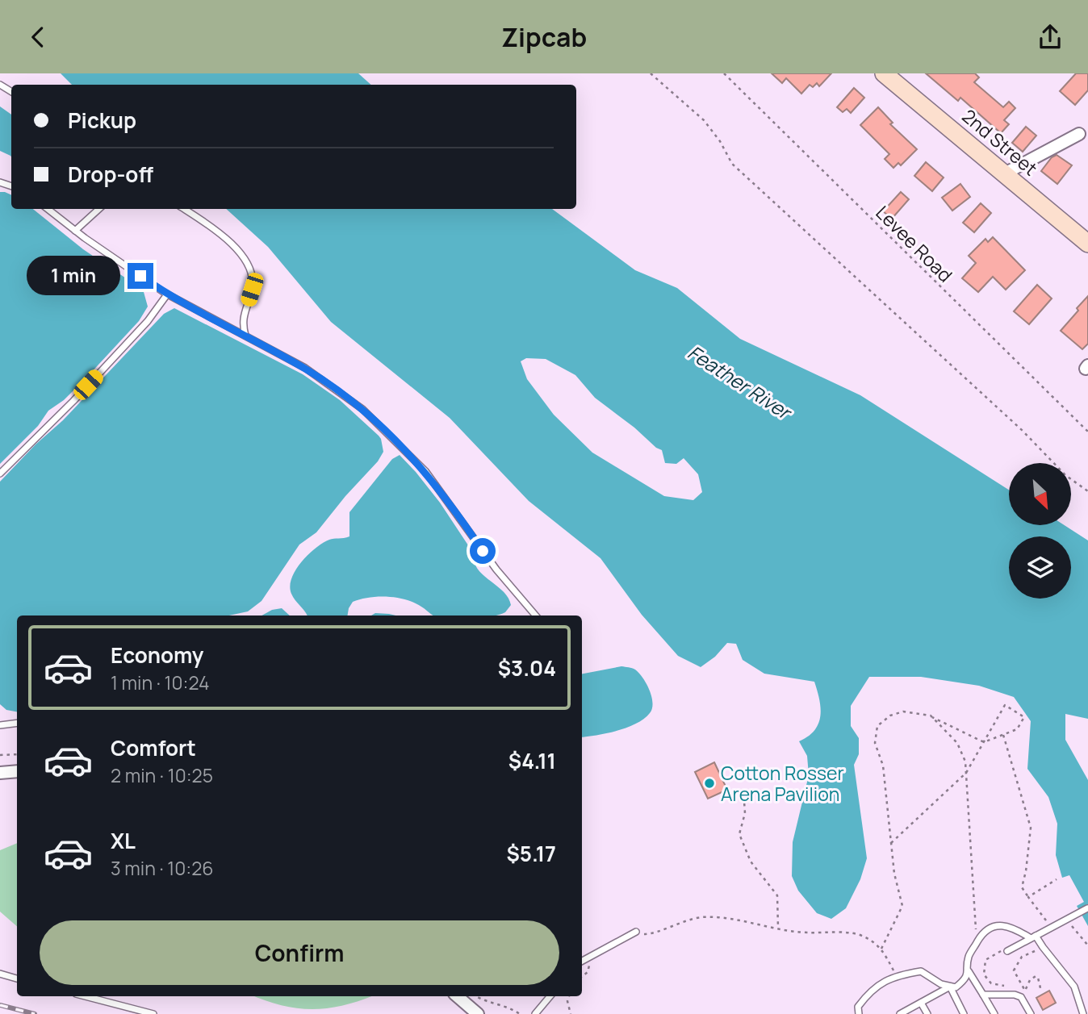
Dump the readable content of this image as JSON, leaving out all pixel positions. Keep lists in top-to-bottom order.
{
  "streets": {
    "main road": ["2nd Street"],
    "path": ["Levee Road"]
  },
  "water": ["Feather River"],
  "places": ["Cotton Rosser Arena Pavilion"],
  "north": "bottom right",
  "page": {
    "header": "Zipcab",
    "banner": ["Pickup", "Drop-off"],
    "bubble": "1 min",
    "list": [
      {
        "name": "Economy",
        "note": "1 min · 10:24",
        "value": "$3.04"
      },
      {
        "name": "Comfort",
        "note": "2 min · 10:25",
        "value": "$4.11"
      },
      {
        "name": "XL",
        "note": "3 min · 10:26",
        "value": "$5.17"
      }
    ],
    "buttons": "Confirm"
  }
}
